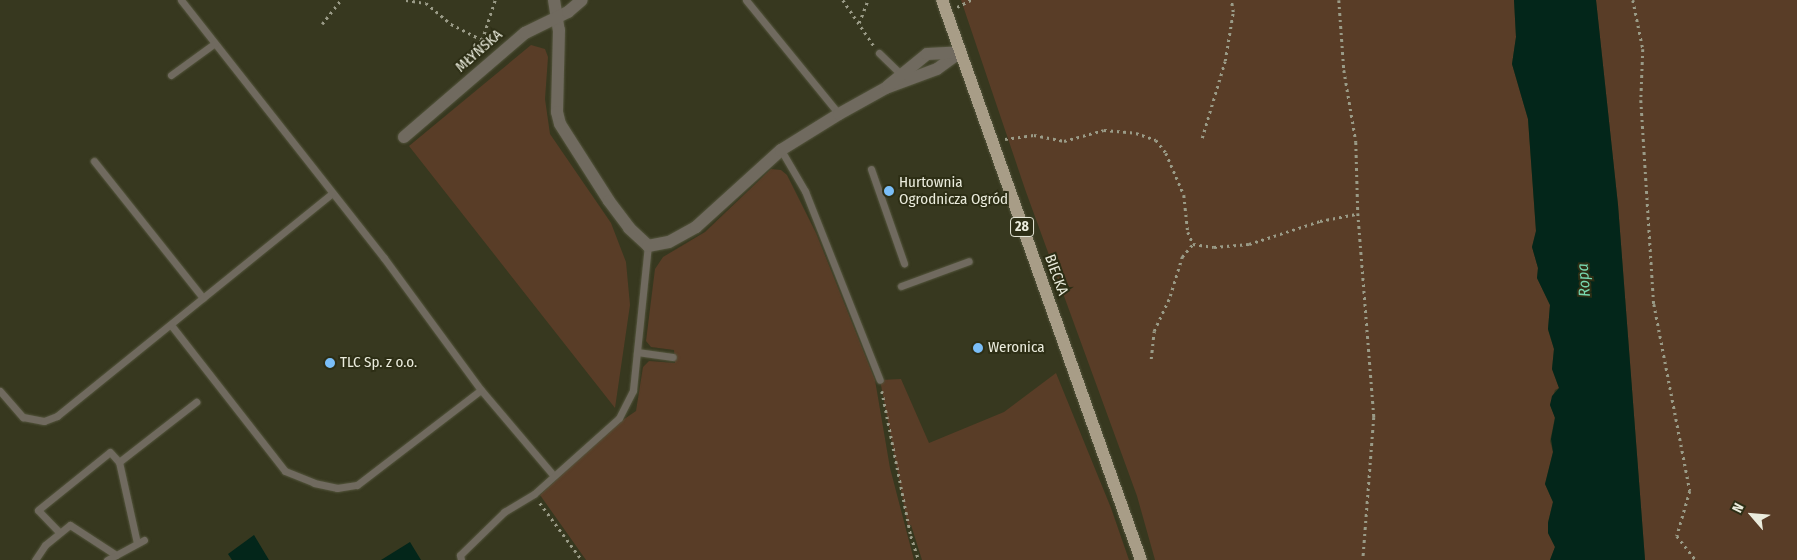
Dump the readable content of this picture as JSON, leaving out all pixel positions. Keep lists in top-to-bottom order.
{
  "streets": {
    "main road": ["28", "BIECKA"],
    "street": ["MŁYŃSKA"]
  },
  "water": ["Ropa"],
  "places": ["Hurtownia Ogrodnicza Ogród", "Weronica", "TLC Sp. z o.o."],
  "north": "top left"
}
